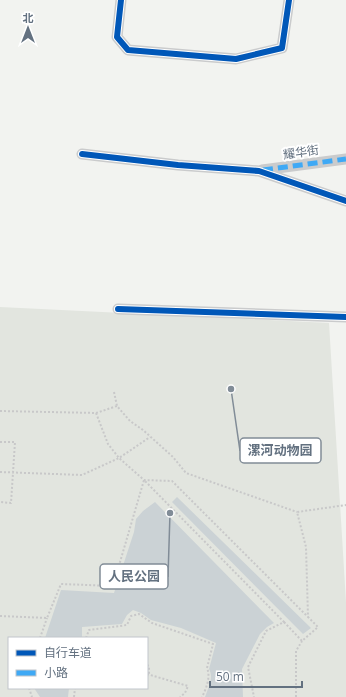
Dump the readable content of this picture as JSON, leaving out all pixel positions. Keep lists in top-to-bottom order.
{
  "streets": {
    "street": ["耀华街"]
  },
  "places": ["漯河动物园", "人民公园"],
  "legend": ["自行车道", "小路"],
  "scale_bar": "50 m",
  "north": "top"
}
